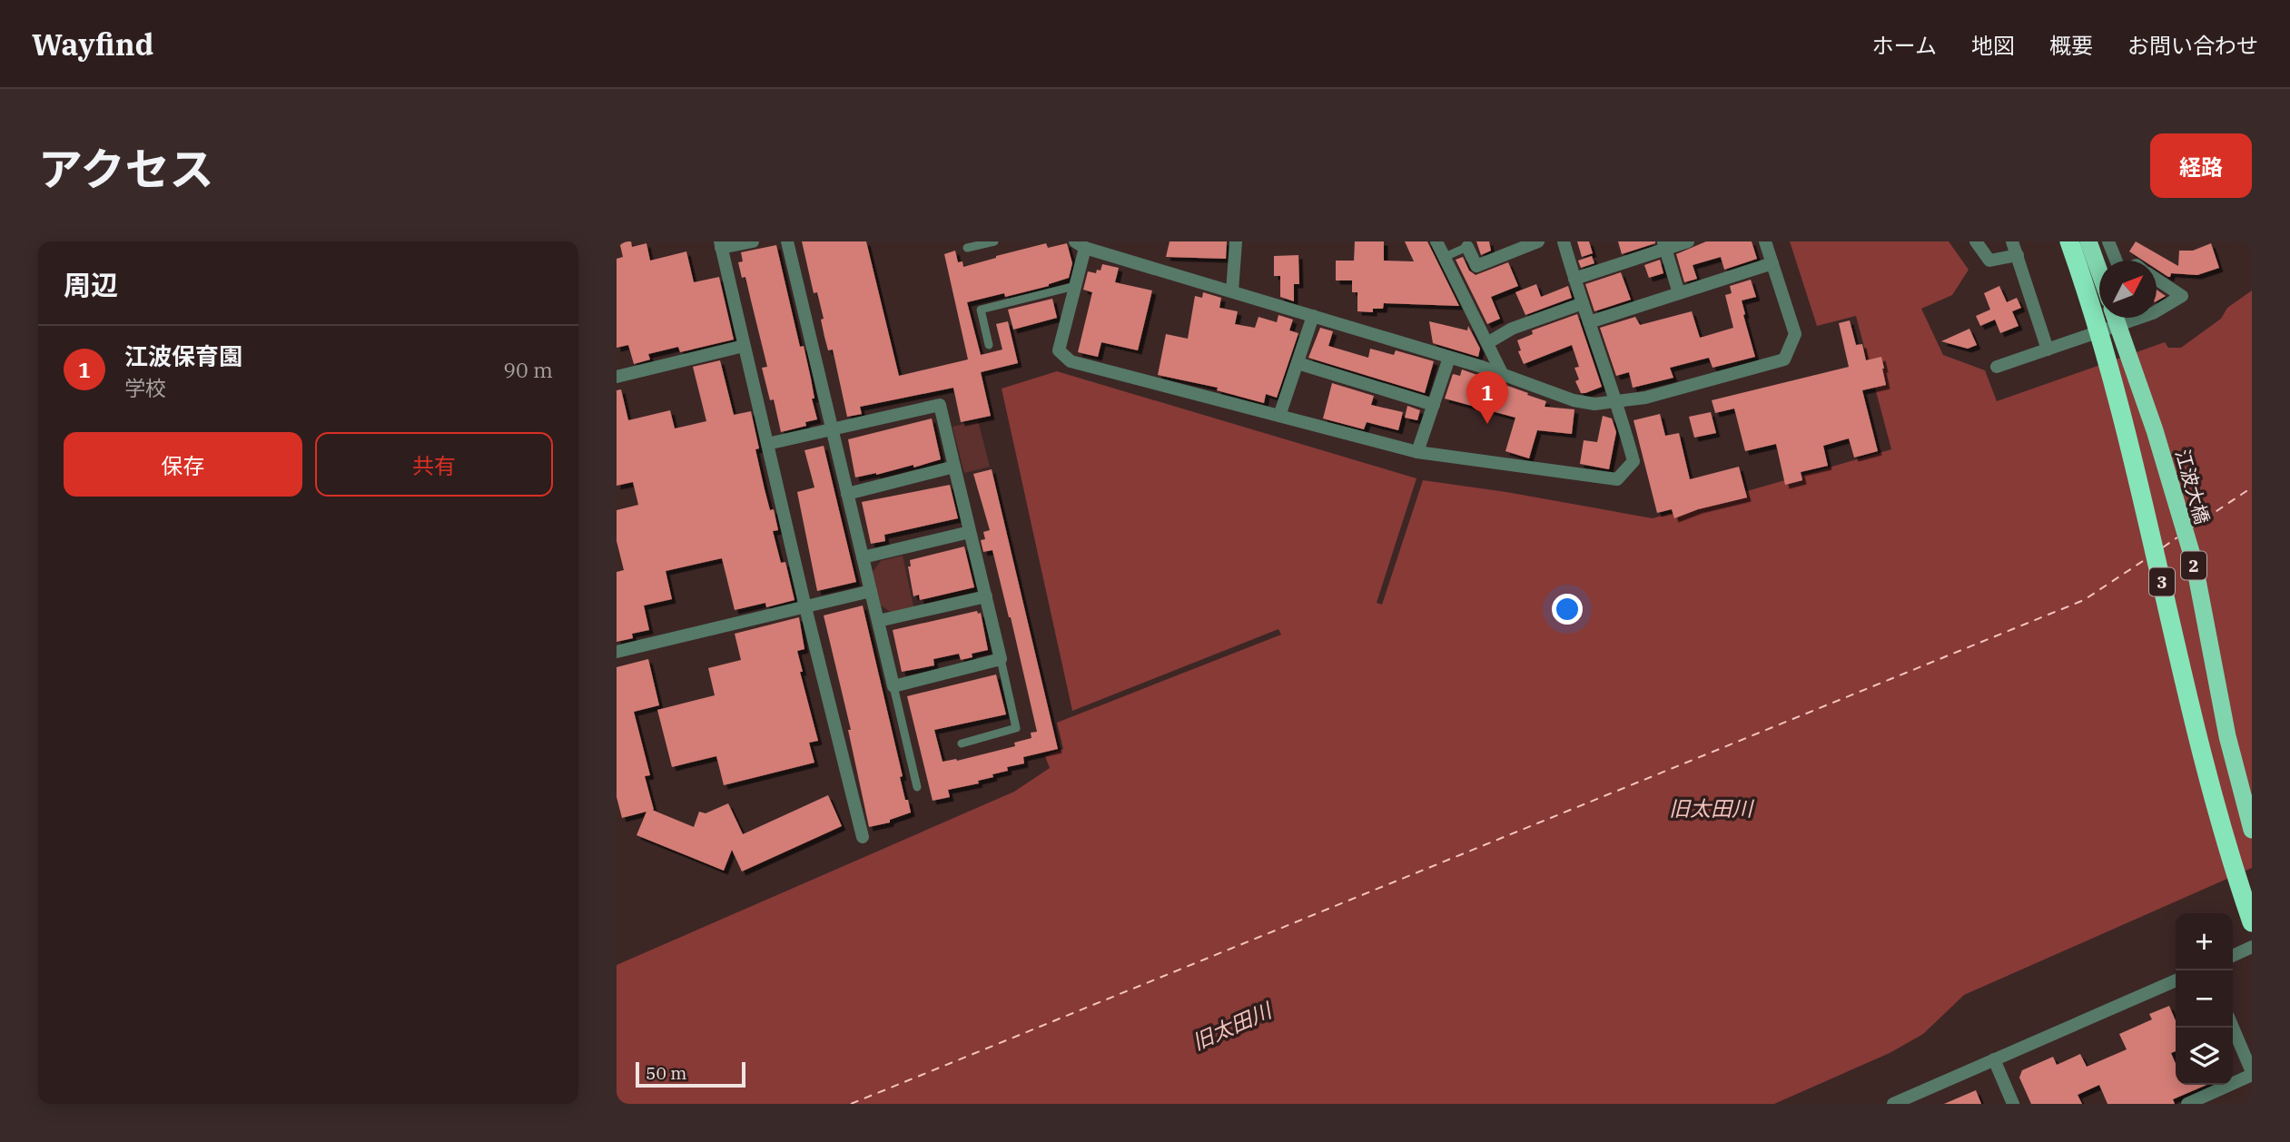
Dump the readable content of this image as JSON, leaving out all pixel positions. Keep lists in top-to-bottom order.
{
  "streets": {
    "highway": ["江波大橋", "2", "3"]
  },
  "water": ["旧太田川"],
  "scale_bar": "50 m",
  "north": "top right",
  "page": {
    "header": "Wayfind",
    "nav": [
      "ホーム",
      "地図",
      "概要",
      "お問い合わせ"
    ],
    "title": "アクセス",
    "buttons": [
      "経路",
      ["保存", "共有"]
    ],
    "heading": "周辺",
    "list": [
      {
        "mark": "1",
        "name": "江波保育園",
        "note": "学校",
        "value": "90 m"
      }
    ],
    "pins": "1",
    "map_buttons": ["+", "−"],
    "scale": "50 m"
  }
}
